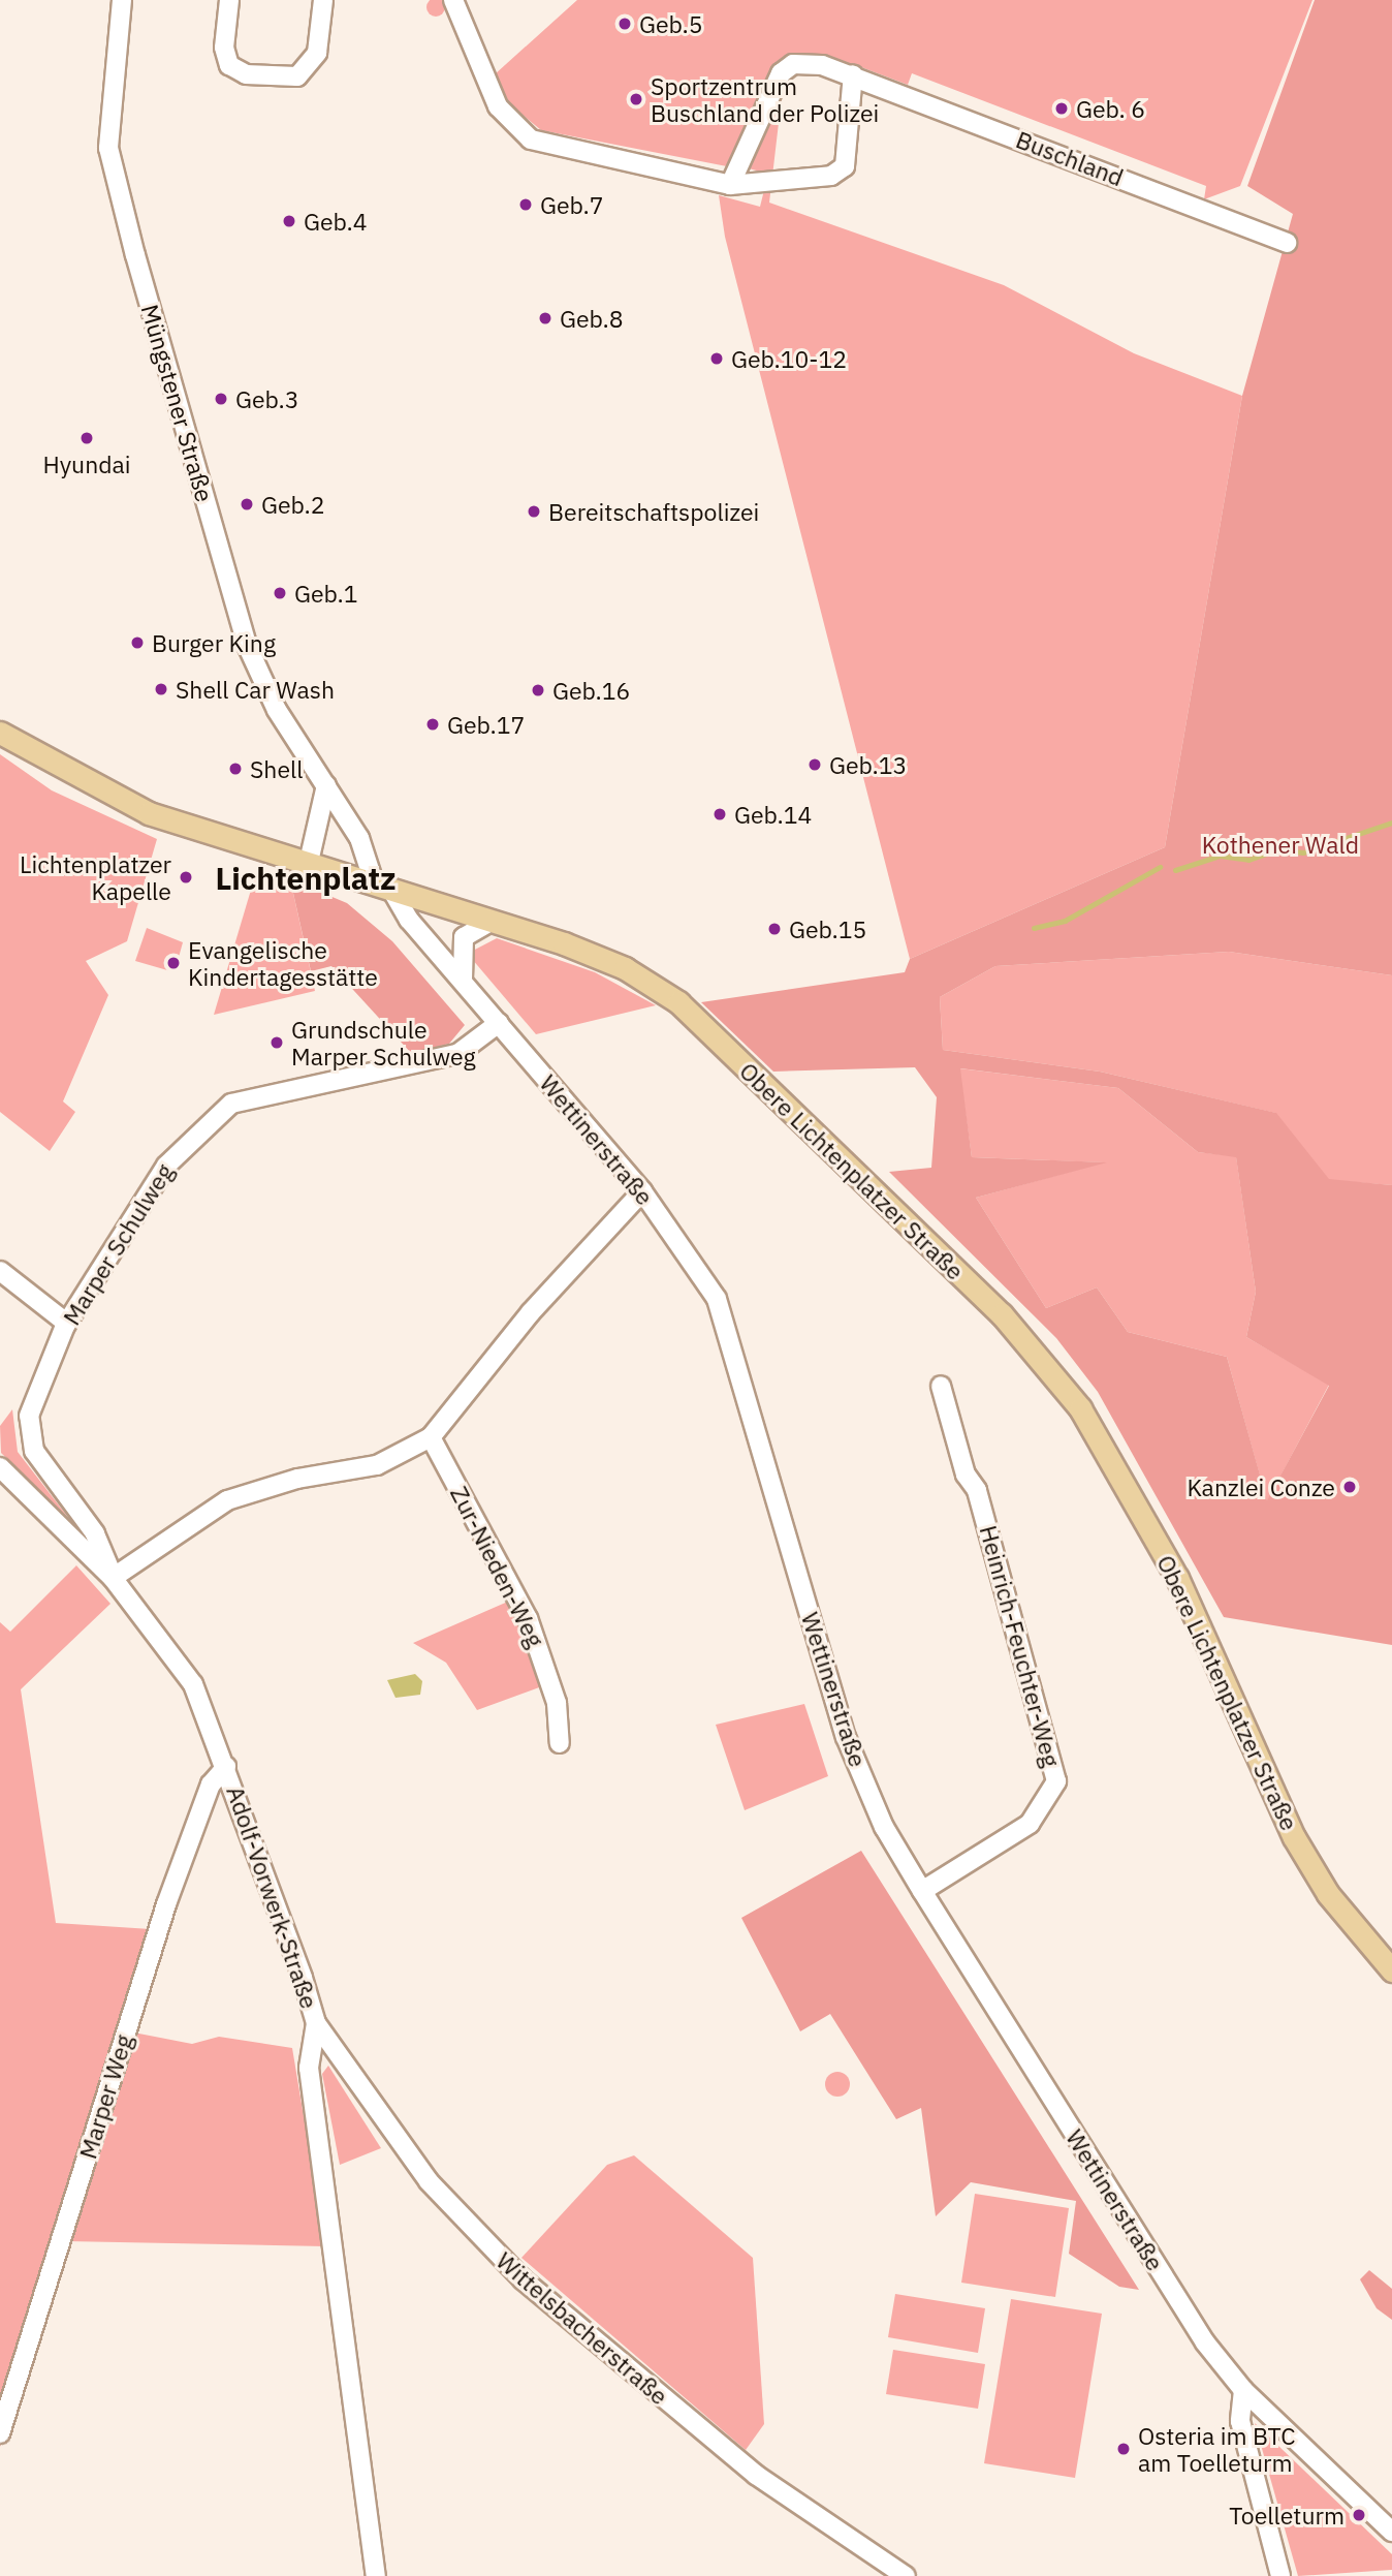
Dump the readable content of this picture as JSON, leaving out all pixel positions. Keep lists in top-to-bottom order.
{
  "streets": {
    "main road": ["Obere Lichtenplatzer Straße"],
    "street": [
      "Buschland",
      "Müngstener Straße",
      "Wettinerstraße",
      "Marper Schulweg",
      "Zur-Nieden-Weg",
      "Heinrich-Feuchter-Weg",
      "Adolf-Vorwerk-Straße",
      "Marper Weg",
      "Wittelsbacherstraße"
    ]
  },
  "crossings": [
    ["Müngstener Straße", "Wettinerstraße"],
    ["Müngstener Straße", "Obere Lichtenplatzer Straße"],
    ["Wettinerstraße", "Obere Lichtenplatzer Straße"],
    ["Wettinerstraße", "Marper Schulweg"],
    ["Wettinerstraße", "Heinrich-Feuchter-Weg"],
    ["Marper Schulweg", "Adolf-Vorwerk-Straße"],
    ["Adolf-Vorwerk-Straße", "Marper Weg"],
    ["Adolf-Vorwerk-Straße", "Wittelsbacherstraße"]
  ],
  "districts": ["Lichtenplatz"],
  "parks": ["Kothener Wald"],
  "places": [
    "Geb.5",
    "Sportzentrum Buschland der Polizei",
    "Geb. 6",
    "Geb.7",
    "Geb.4",
    "Geb.8",
    "Geb.10-12",
    "Geb.3",
    "Hyundai",
    "Geb.2",
    "Bereitschaftspolizei",
    "Geb.1",
    "Burger King",
    "Shell Car Wash",
    "Geb.16",
    "Geb.17",
    "Geb.13",
    "Shell",
    "Geb.14",
    "Lichtenplatzer Kapelle",
    "Geb.15",
    "Evangelische Kindertagesstätte",
    "Grundschule Marper Schulweg",
    "Kanzlei Conze",
    "Osteria im BTC am Toelleturm",
    "Toelleturm"
  ]
}
